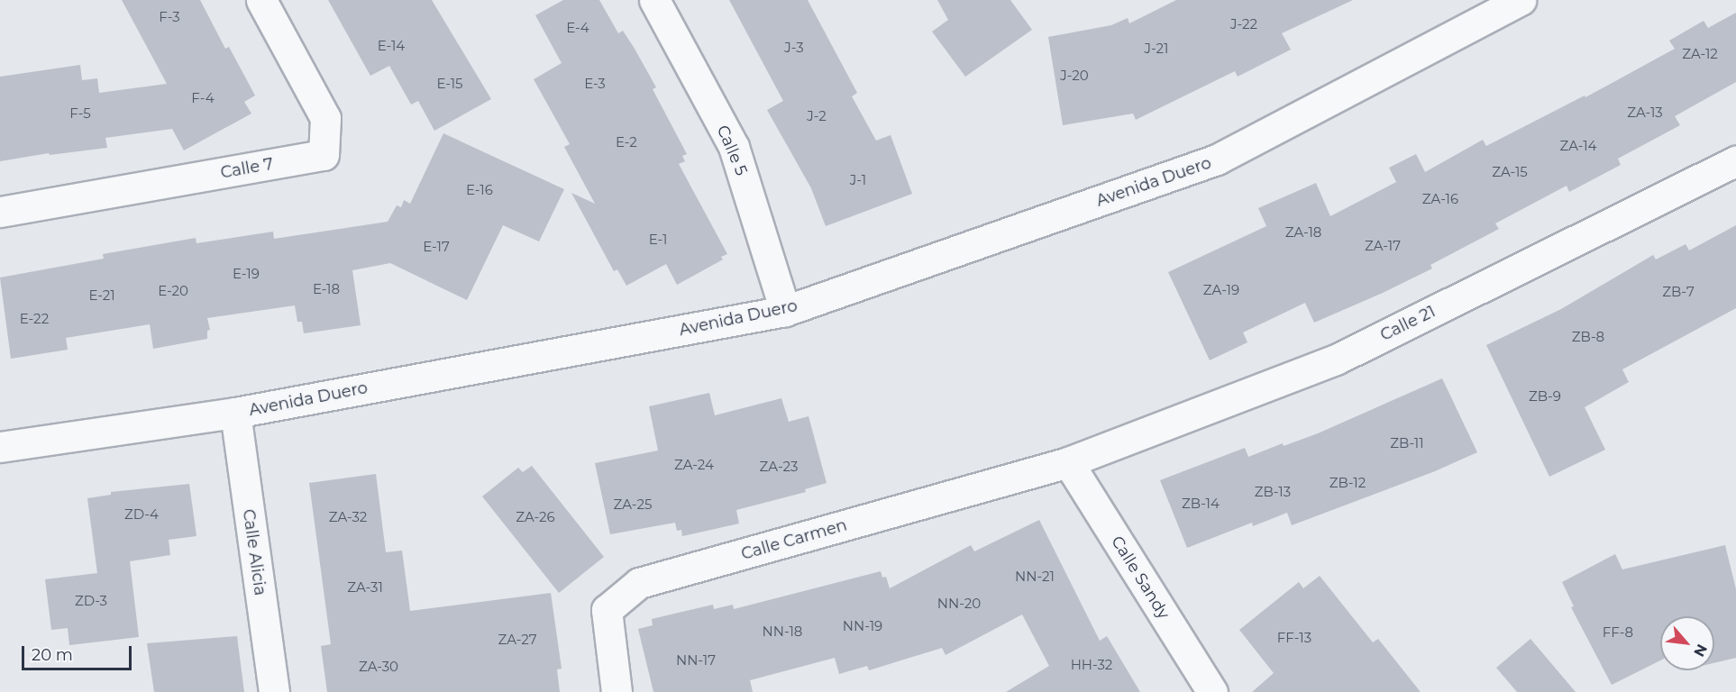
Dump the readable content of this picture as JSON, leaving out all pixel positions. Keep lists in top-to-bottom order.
{
  "streets": {
    "street": [
      "Calle 5",
      "Calle 7",
      "Avenida Duero",
      "Calle 21",
      "Calle Carmen",
      "Calle Alicia",
      "Calle Sandy"
    ]
  },
  "crossings": [
    ["Calle 5", "Avenida Duero"],
    ["Avenida Duero", "Calle Alicia"],
    ["Calle 21", "Calle Carmen"],
    ["Calle 21", "Calle Sandy"],
    ["Calle Carmen", "Calle Sandy"]
  ],
  "house_numbers": [
    "F-3",
    "J-22",
    "E-4",
    "E-14",
    "J-3",
    "J-21",
    "ZA-12",
    "J-20",
    "E-15",
    "E-3",
    "F-4",
    "ZA-13",
    "F-5",
    "J-2",
    "E-2",
    "ZA-14",
    "ZA-15",
    "J-1",
    "E-16",
    "ZA-16",
    "ZA-18",
    "E-1",
    "ZA-17",
    "E-17",
    "E-19",
    "E-18",
    "ZA-19",
    "E-20",
    "ZB-7",
    "E-21",
    "E-22",
    "ZB-8",
    "ZB-9",
    "ZB-11",
    "ZA-24",
    "ZA-23",
    "ZB-12",
    "ZB-13",
    "ZB-14",
    "ZA-25",
    "ZD-4",
    "ZA-32",
    "ZA-26",
    "NN-21",
    "ZA-31",
    "ZD-3",
    "NN-20",
    "NN-19",
    "NN-18",
    "FF-8",
    "FF-13",
    "ZA-27",
    "NN-17",
    "HH-32",
    "ZA-30"
  ],
  "scale_bar": "20 m",
  "north": "bottom right"
}
